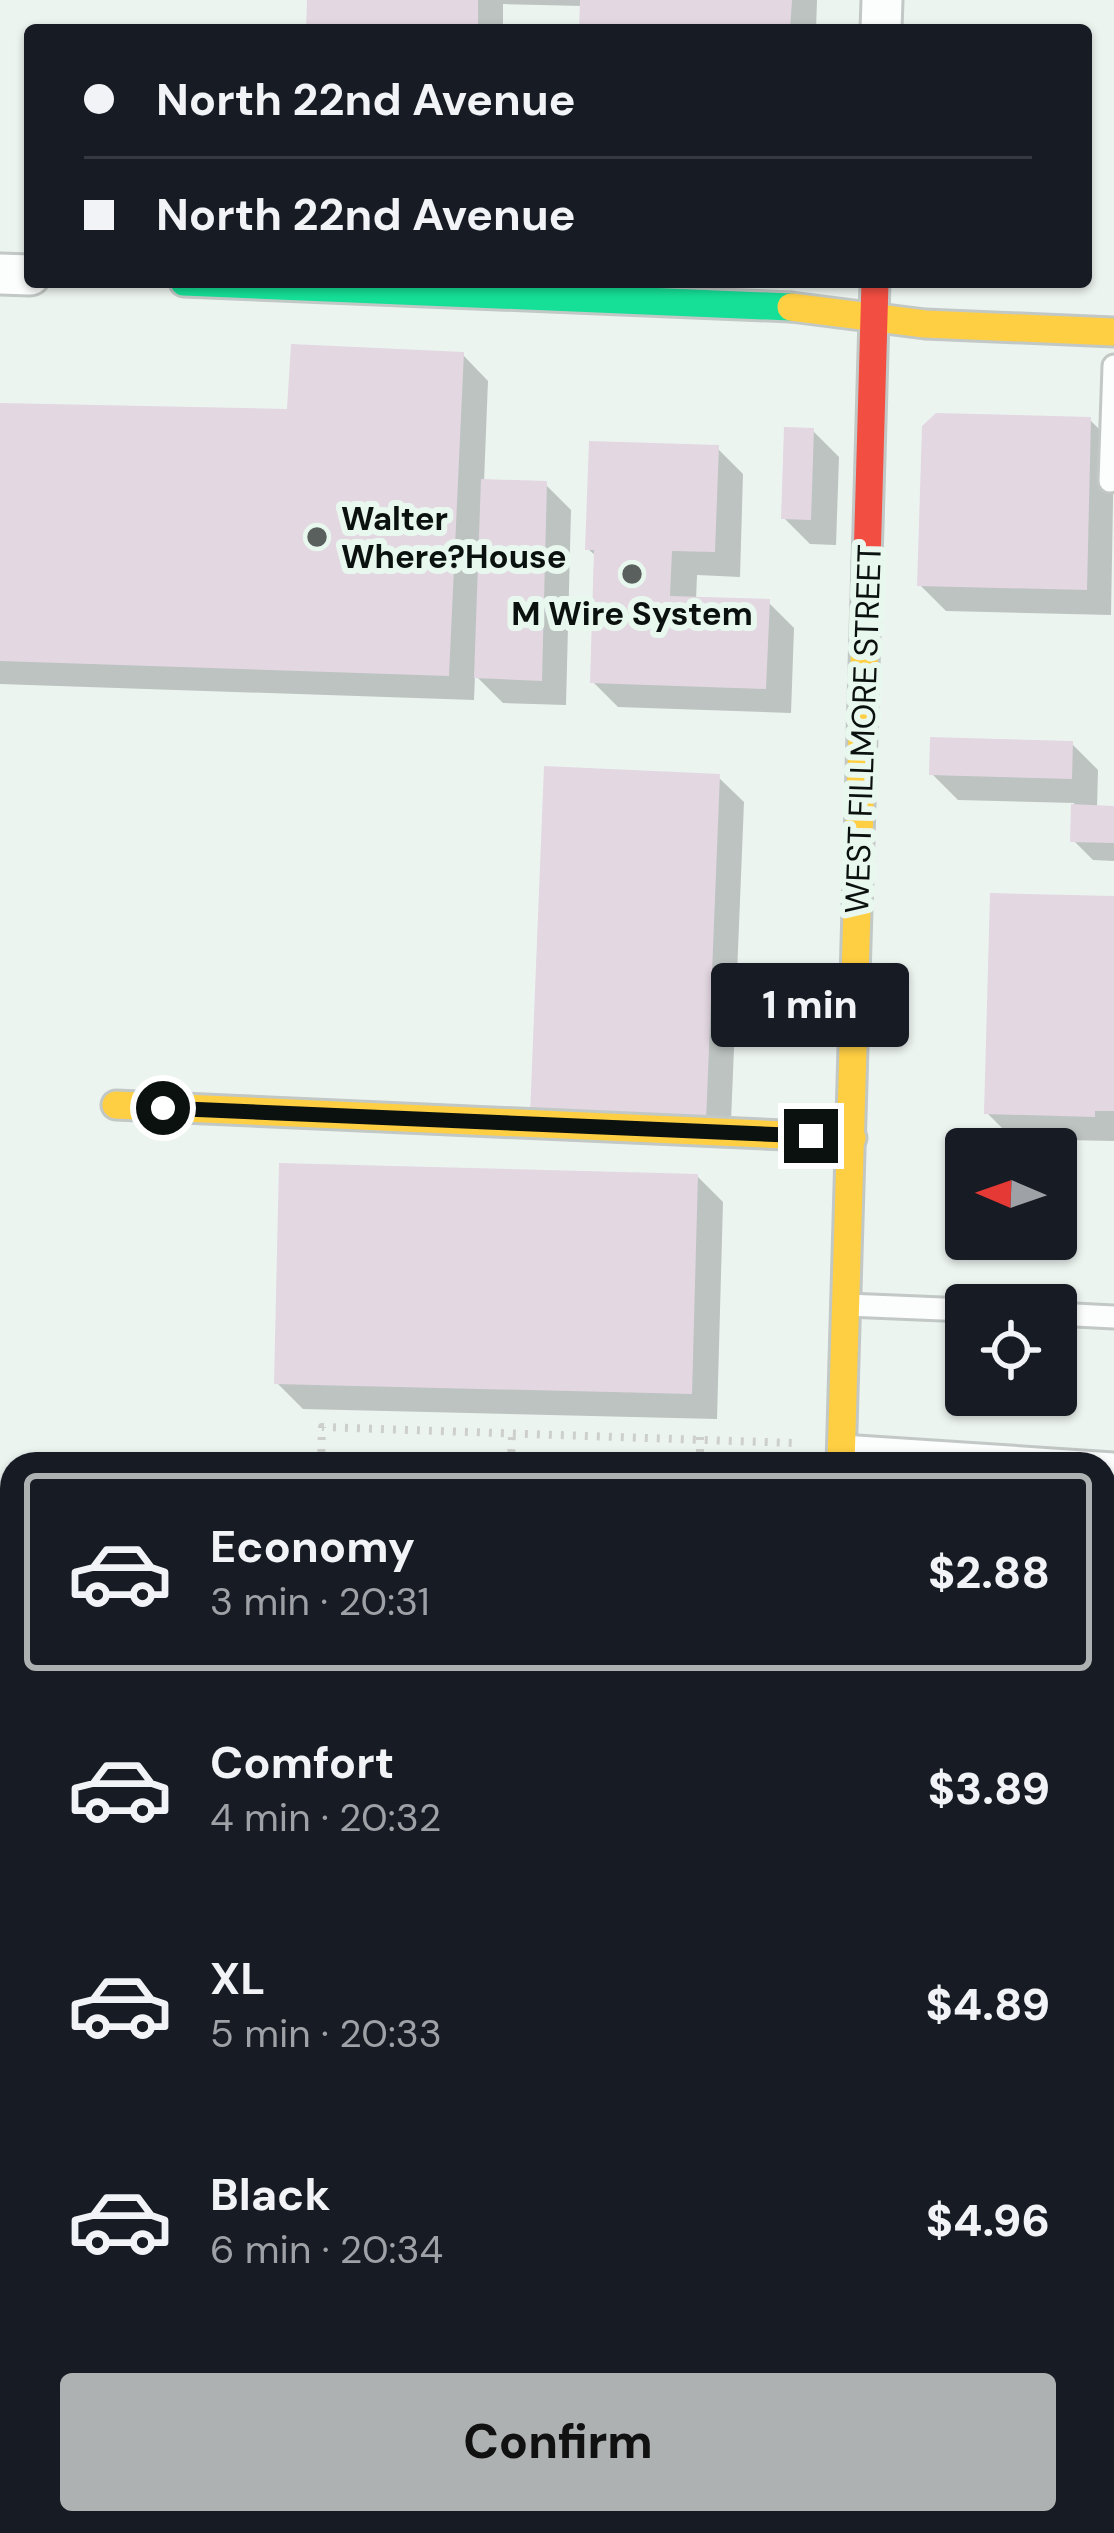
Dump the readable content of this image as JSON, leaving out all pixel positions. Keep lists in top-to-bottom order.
{
  "streets": {
    "main road": ["WEST FILLMORE STREET"]
  },
  "places": ["Walter Where?House", "M Wire System"],
  "north": "left",
  "page": {
    "banner": ["North 22nd Avenue", "North 22nd Avenue"],
    "bubble": "1 min",
    "list": [
      {
        "name": "Economy",
        "note": "3 min · 20:31",
        "value": "$2.88"
      },
      {
        "name": "Comfort",
        "note": "4 min · 20:32",
        "value": "$3.89"
      },
      {
        "name": "XL",
        "note": "5 min · 20:33",
        "value": "$4.89"
      },
      {
        "name": "Black",
        "note": "6 min · 20:34",
        "value": "$4.96"
      }
    ],
    "buttons": "Confirm"
  }
}
